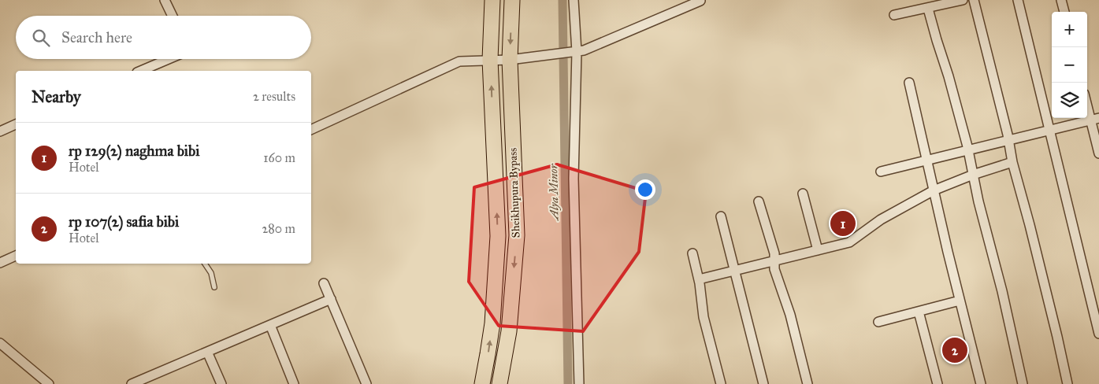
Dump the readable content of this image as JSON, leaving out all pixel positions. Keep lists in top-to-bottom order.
{
  "streets": {
    "highway": ["Sheikhupura Bypass"]
  },
  "water": ["Alya Minor"],
  "page": {
    "map_buttons": ["+", "−"],
    "search": "Search here",
    "heading": ["Nearby", "2 results"],
    "list": [
      {
        "mark": "1",
        "name": "rp 129(2) naghma bibi",
        "note": "Hotel",
        "value": "160 m"
      },
      {
        "mark": "2",
        "name": "rp 107(2) safia bibi",
        "note": "Hotel",
        "value": "280 m"
      }
    ],
    "pins": ["1", "2"]
  }
}
